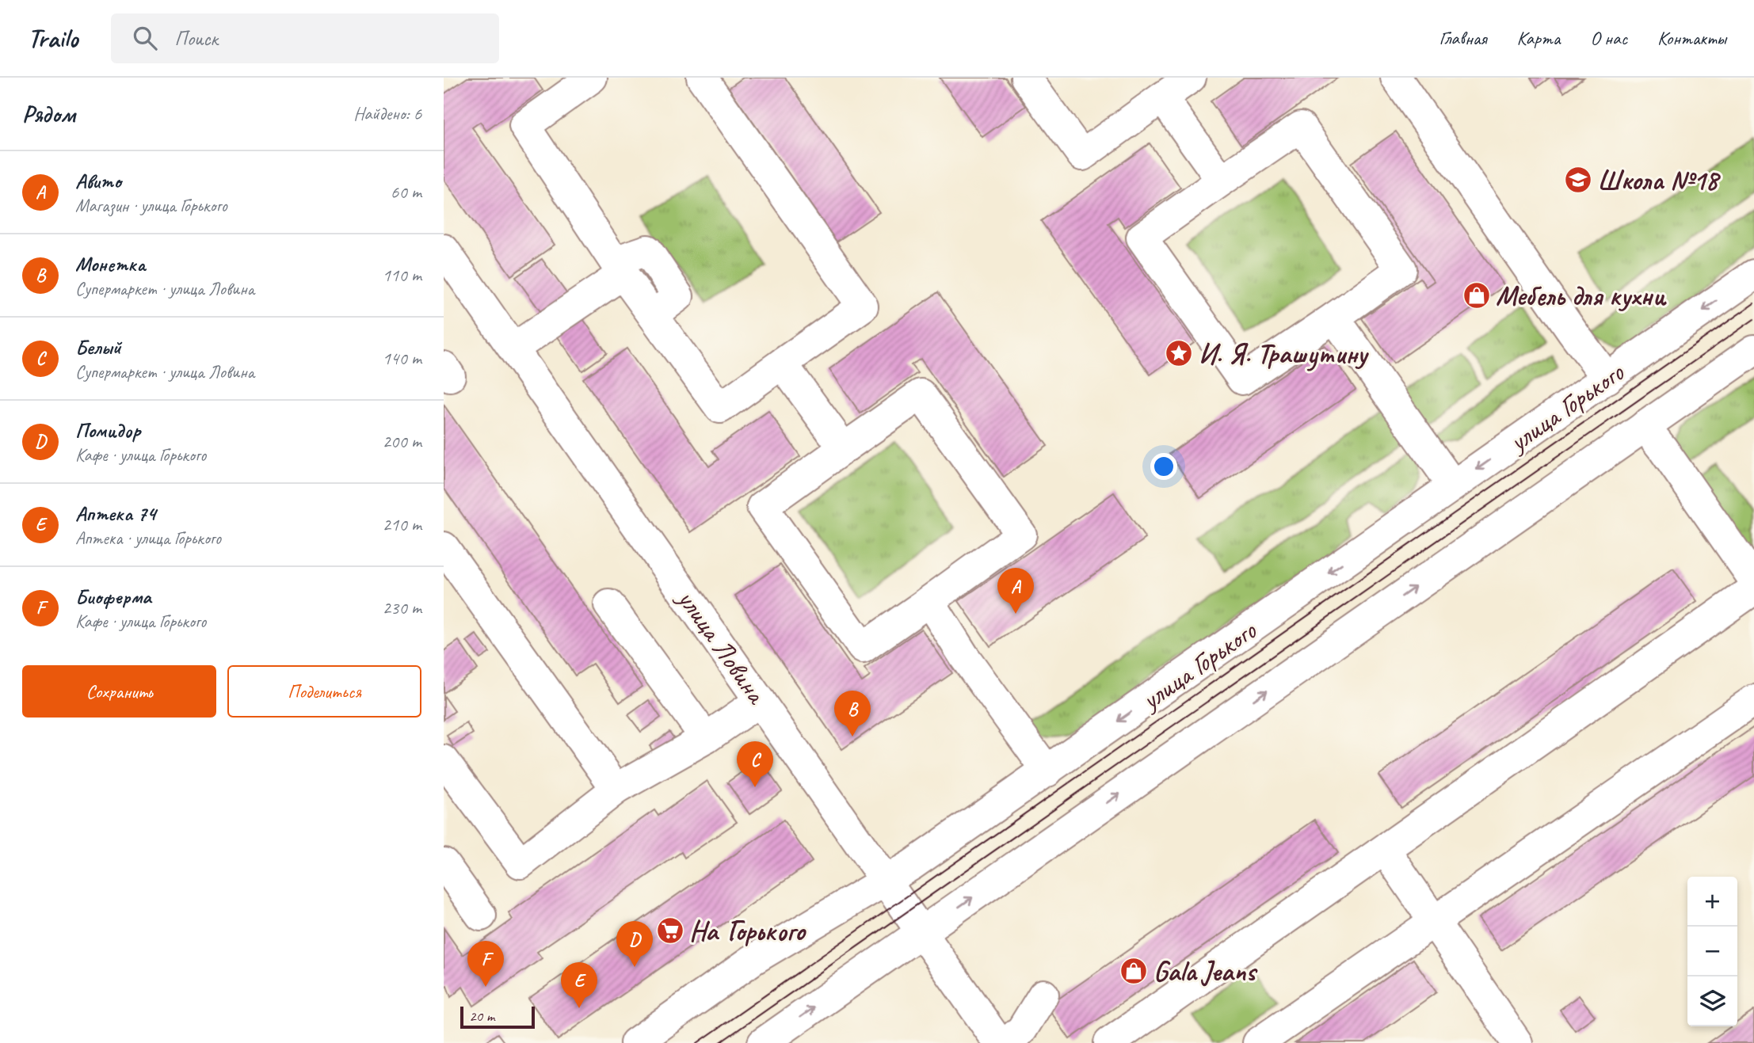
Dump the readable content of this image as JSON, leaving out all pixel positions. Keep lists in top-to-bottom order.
{
  "streets": {
    "main road": ["улица Горького", "улица Ловина"]
  },
  "crossings": [
    ["улица Горького", "улица Ловина"]
  ],
  "places": {
    "school or university": ["Школа №18"],
    "shop": ["Мебель для кухни", "Gala Jeans"],
    "place": ["И. Я. Трашутину"],
    "supermarket": ["На Горького"]
  },
  "scale_bar": "20 m",
  "page": {
    "header": "Trailo",
    "search": "Поиск",
    "nav": [
      "Главная",
      "Карта",
      "О нас",
      "Контакты"
    ],
    "heading": ["Рядом", "Найдено: 6"],
    "list": [
      {
        "mark": "A",
        "name": "Авито",
        "note": "Магазин · улица Горького",
        "value": "60 m"
      },
      {
        "mark": "B",
        "name": "Монетка",
        "note": "Супермаркет · улица Ловина",
        "value": "110 m"
      },
      {
        "mark": "C",
        "name": "Белый",
        "note": "Супермаркет · улица Ловина",
        "value": "140 m"
      },
      {
        "mark": "D",
        "name": "Помидор",
        "note": "Кафе · улица Горького",
        "value": "200 m"
      },
      {
        "mark": "E",
        "name": "Аптека 74",
        "note": "Аптека · улица Горького",
        "value": "210 m"
      },
      {
        "mark": "F",
        "name": "Биоферма",
        "note": "Кафе · улица Горького",
        "value": "230 m"
      }
    ],
    "pins": [
      "A",
      "B",
      "C",
      "D",
      "F",
      "E"
    ],
    "buttons": ["Сохранить", "Поделиться"],
    "map_buttons": ["+", "−"],
    "scale": "20 m"
  }
}
